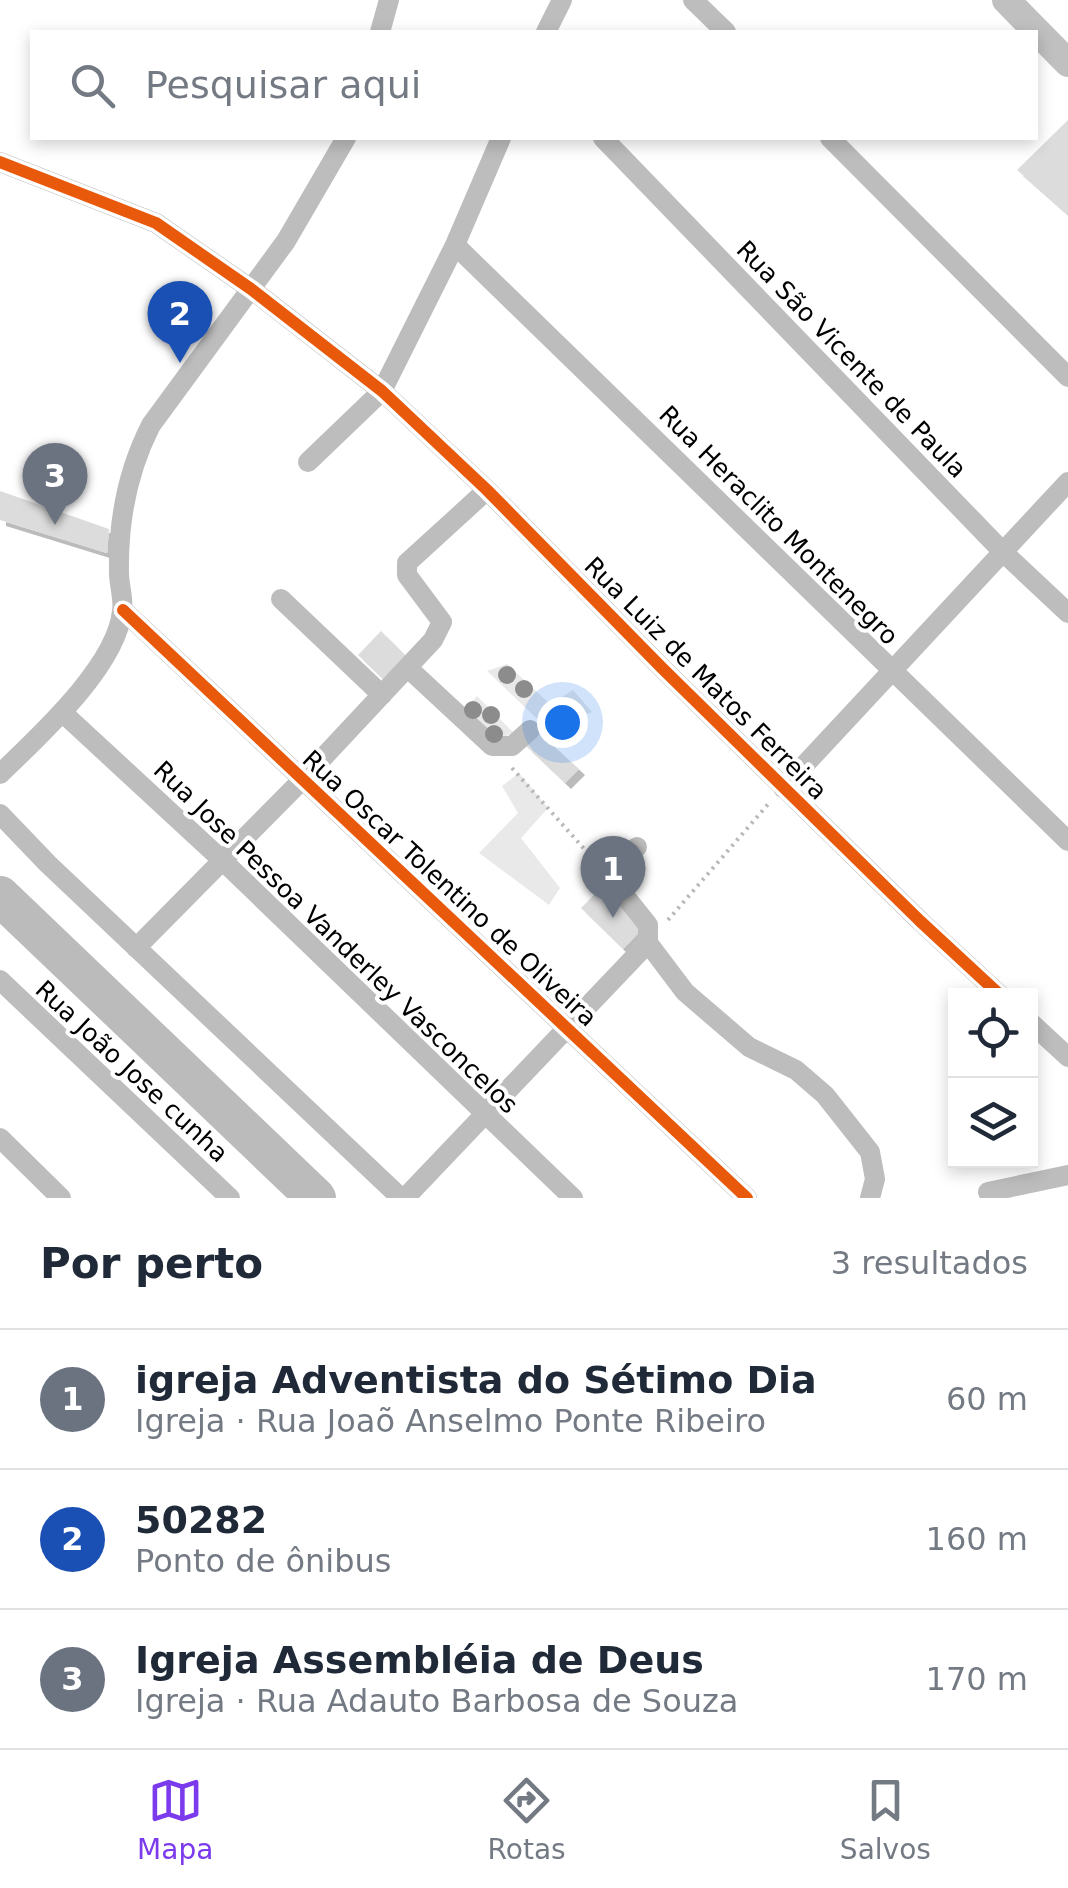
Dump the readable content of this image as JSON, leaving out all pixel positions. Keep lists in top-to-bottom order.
{
  "streets": {
    "street": [
      "Rua São Vicente de Paula",
      "Rua Heraclito Montenegro",
      "Rua Luiz de Matos Ferreira",
      "Rua Oscar Tolentino de Oliveira",
      "Rua Jose Pessoa Vanderley Vasconcelos",
      "Rua João Jose cunha"
    ]
  },
  "page": {
    "search": "Pesquisar aqui",
    "pins": ["2", "3", "1"],
    "heading": ["Por perto", "3 resultados"],
    "list": [
      {
        "mark": "1",
        "name": "igreja Adventista do Sétimo Dia",
        "note": "Igreja · Rua Joaõ Anselmo Ponte Ribeiro",
        "value": "60 m"
      },
      {
        "mark": "2",
        "name": "50282",
        "note": "Ponto de ônibus",
        "value": "160 m"
      },
      {
        "mark": "3",
        "name": "Igreja Assembléia de Deus",
        "note": "Igreja · Rua Adauto Barbosa de Souza",
        "value": "170 m"
      }
    ],
    "nav": ["Mapa", "Rotas", "Salvos"]
  }
}
